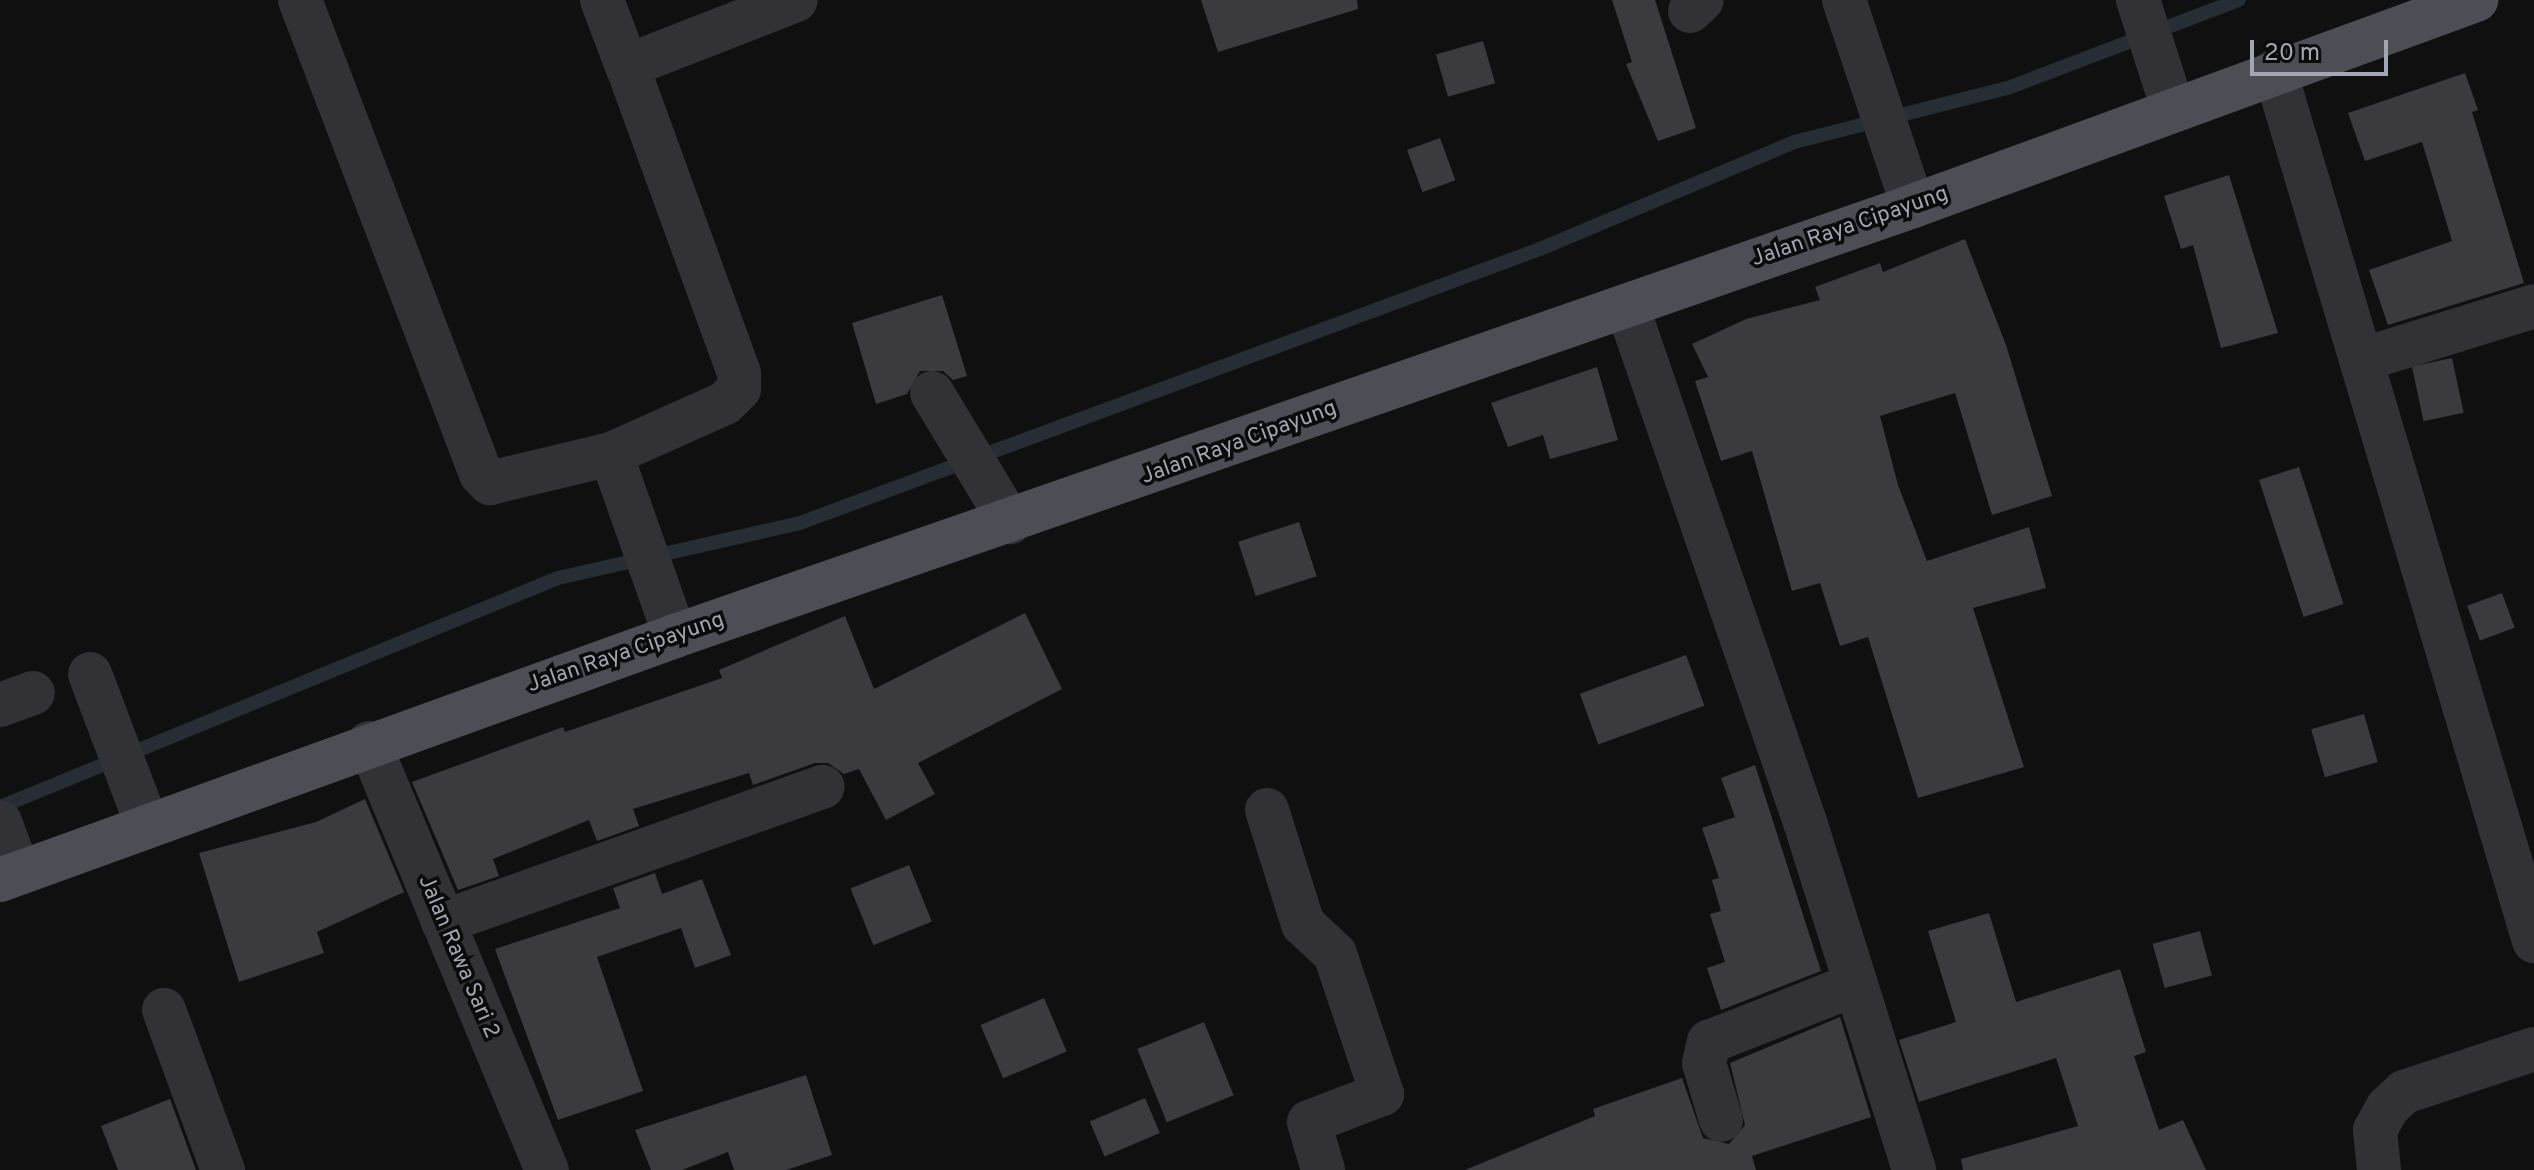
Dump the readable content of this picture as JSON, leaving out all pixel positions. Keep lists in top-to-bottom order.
{
  "streets": {
    "main road": ["Jalan Raya Cipayung"],
    "street": ["Jalan Rawa Sari 2"]
  },
  "crossings": [
    ["Jalan Raya Cipayung", "Jalan Rawa Sari 2"]
  ],
  "scale_bar": "20 m"
}
